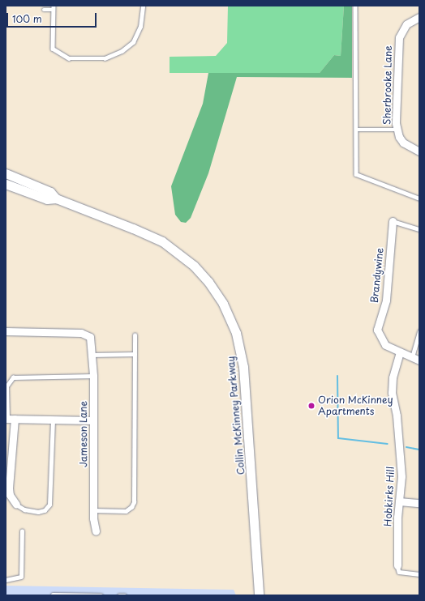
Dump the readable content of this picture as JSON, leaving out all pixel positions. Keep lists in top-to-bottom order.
{
  "streets": {
    "street": [
      "Sherbrooke Lane",
      "Brandywine",
      "Collin McKinney Parkway",
      "Jameson Lane",
      "Hobkirks Hill"
    ]
  },
  "crossings": [
    ["Brandywine", "Hobkirks Hill"]
  ],
  "places": ["Orion McKinney Apartments"],
  "scale_bar": "100 m"
}
